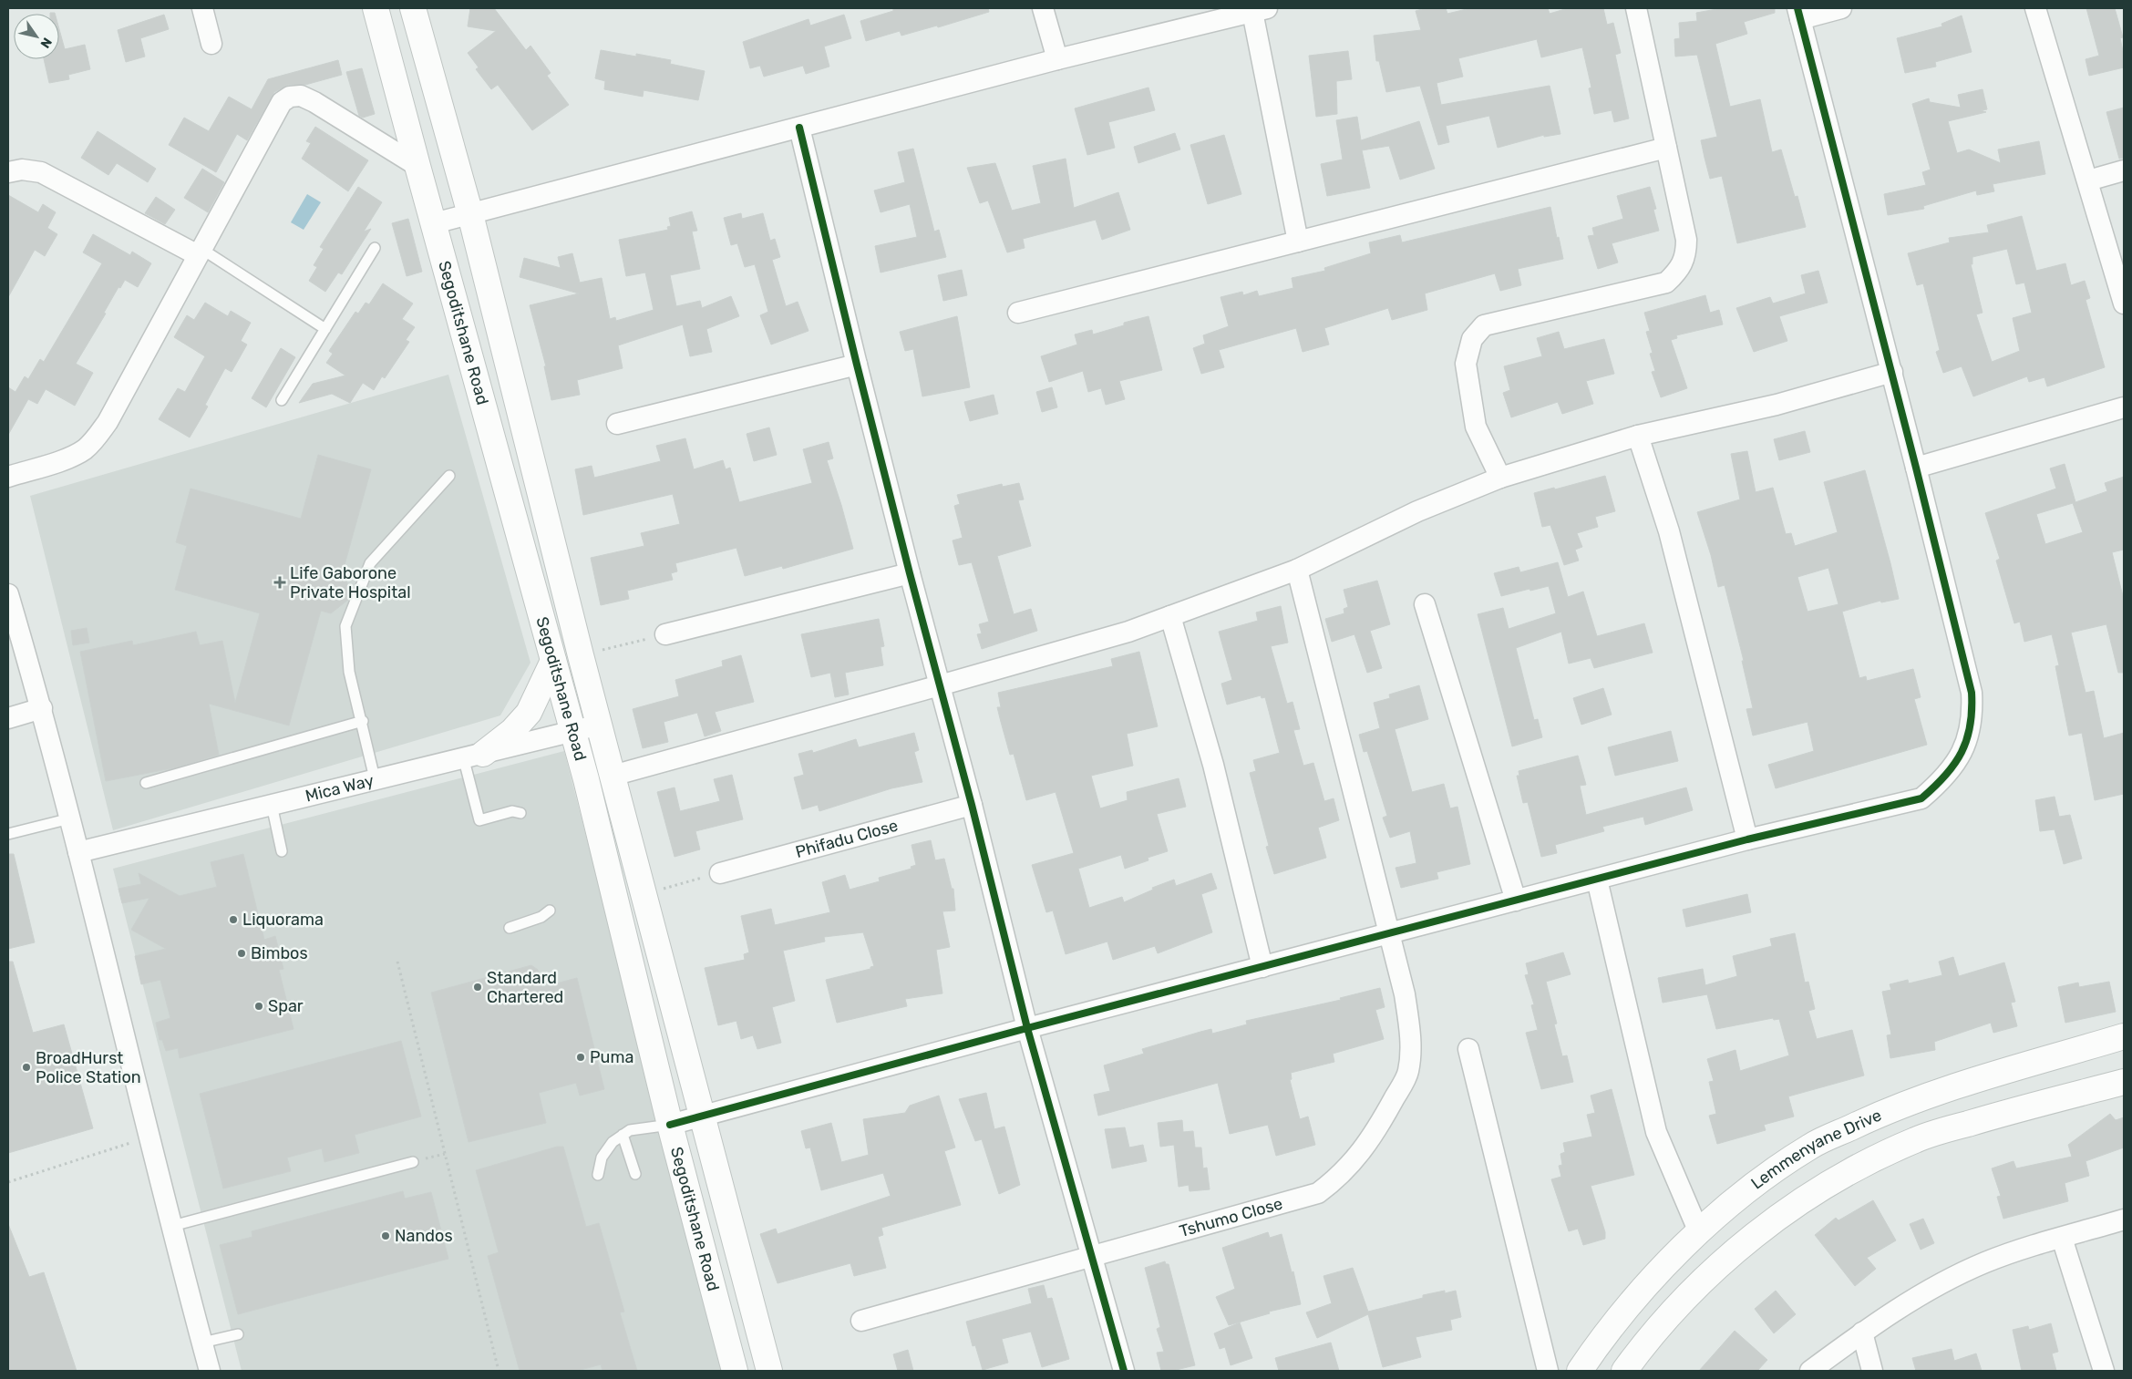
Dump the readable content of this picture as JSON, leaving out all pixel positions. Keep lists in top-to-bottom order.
{
  "streets": {
    "main road": ["Segoditshane Road", "Lemmenyane Drive"],
    "street": ["Mica Way", "Phifadu Close", "Tshumo Close"]
  },
  "crossings": [
    ["Segoditshane Road", "Mica Way"]
  ],
  "places": {
    "health": ["Life Gaborone Private Hospital"],
    "other": [
      "Liquorama",
      "Bimbos",
      "Standard Chartered",
      "Spar",
      "Puma",
      "BroadHurst Police Station",
      "Nandos"
    ]
  },
  "north": "bottom right"
}
